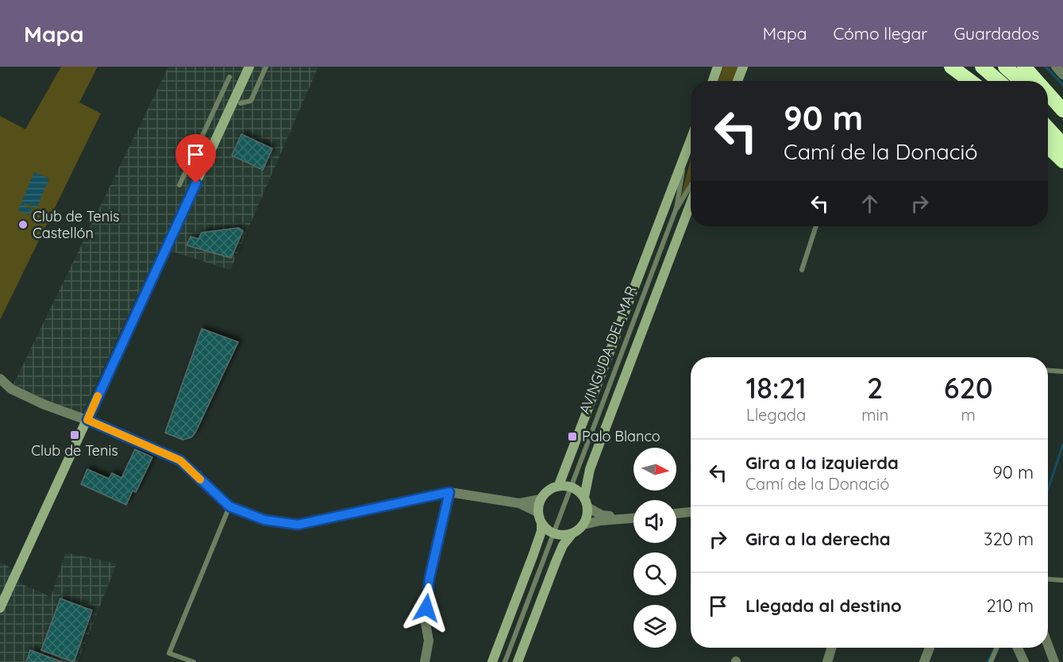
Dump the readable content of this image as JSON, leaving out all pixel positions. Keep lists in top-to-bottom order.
{
  "streets": {
    "main road": ["AVINGUDA DEL MAR"]
  },
  "places": {
    "other": ["Club de Tenis Castellón"],
    "transit": ["Club de Tenis", "Palo Blanco"]
  },
  "north": "right",
  "page": {
    "header": "Mapa",
    "nav": ["Mapa", "Cómo llegar", "Guardados"],
    "turn": ["90 m", "Camí de la Donació"],
    "eta": [
      "18:21",
      "Llegada",
      "2",
      "min",
      "620",
      "m"
    ],
    "list": [
      {
        "name": "Gira a la izquierda",
        "note": "Camí de la Donació",
        "value": "90 m"
      },
      {
        "name": "Gira a la derecha",
        "value": "320 m"
      },
      {
        "name": "Llegada al destino",
        "value": "210 m"
      }
    ]
  }
}
